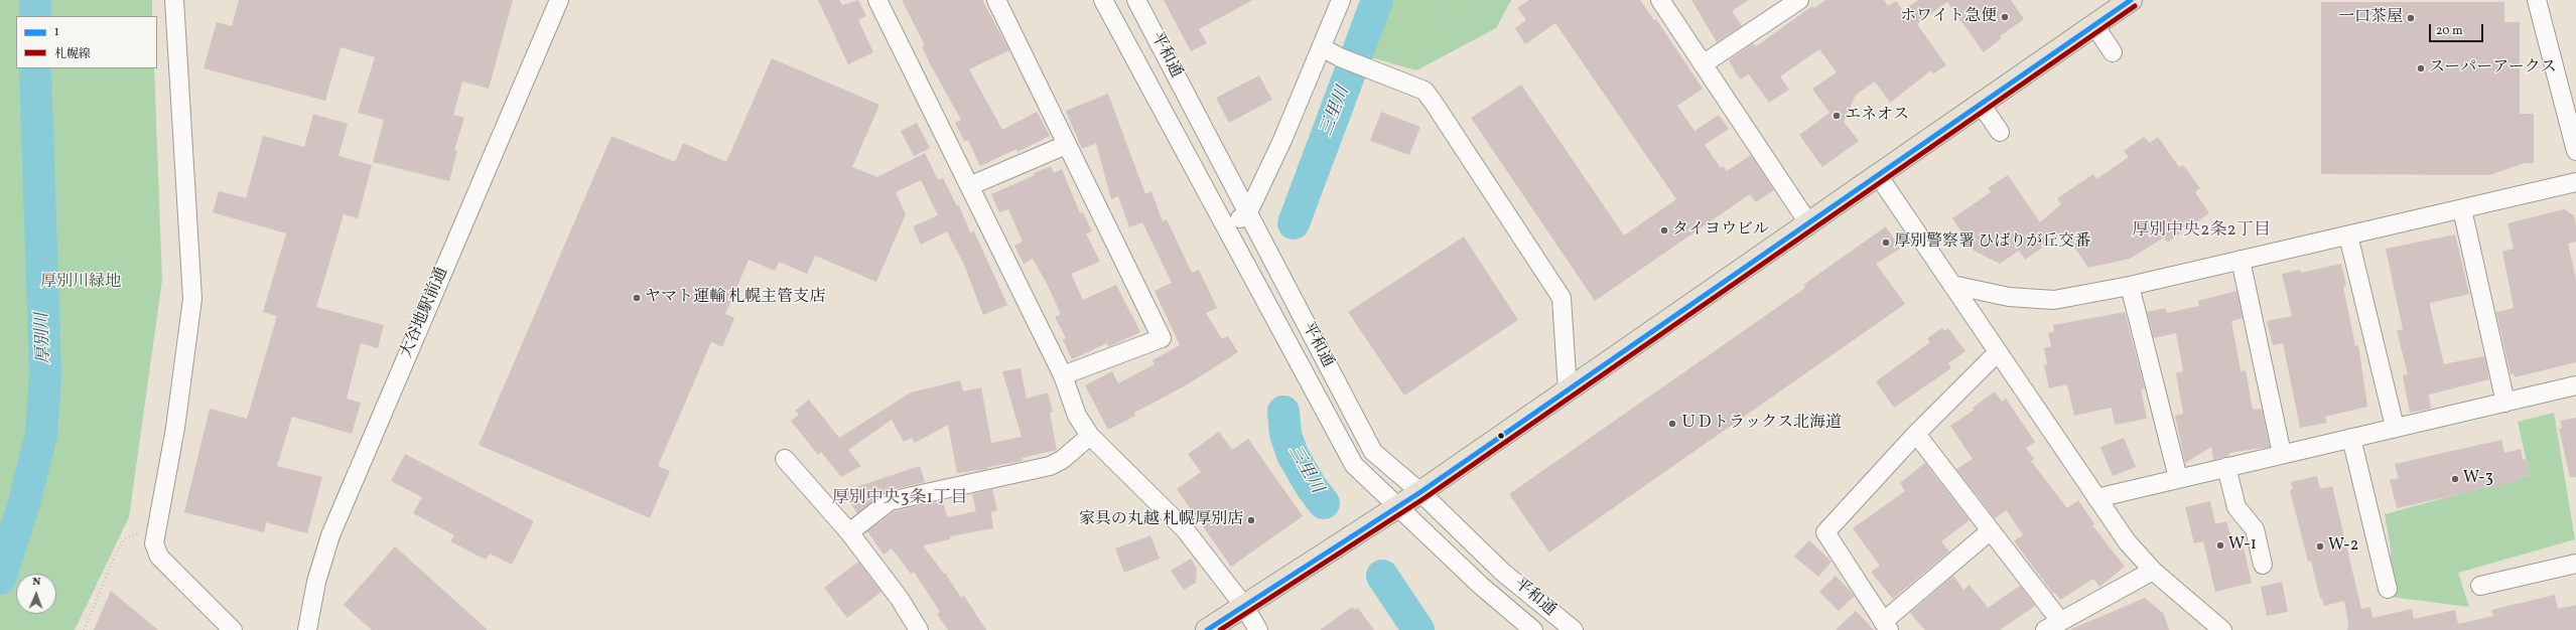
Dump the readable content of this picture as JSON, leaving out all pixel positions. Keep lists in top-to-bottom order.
{
  "streets": {
    "street": ["平和通", "大谷地駅前通"]
  },
  "districts": ["厚別中央2条2丁目", "厚別中央3条1丁目"],
  "water": ["三里川", "厚別川"],
  "parks": ["厚別川緑地"],
  "places": [
    "ホワイト急便",
    "一口茶屋",
    "スーパーアークス",
    "エネオス",
    "タイヨウビル",
    "厚別警察署 ひばりが丘交番",
    "ヤマト運輸 札幌主管支店",
    "ＵＤトラックス北海道",
    "W-3",
    "家具の丸越 札幌厚別店",
    "W-1",
    "W-2"
  ],
  "lines": ["transit line 1", "transit line 札幌線"],
  "legend": ["1", "札幌線"],
  "scale_bar": "20 m",
  "north": "top"
}
